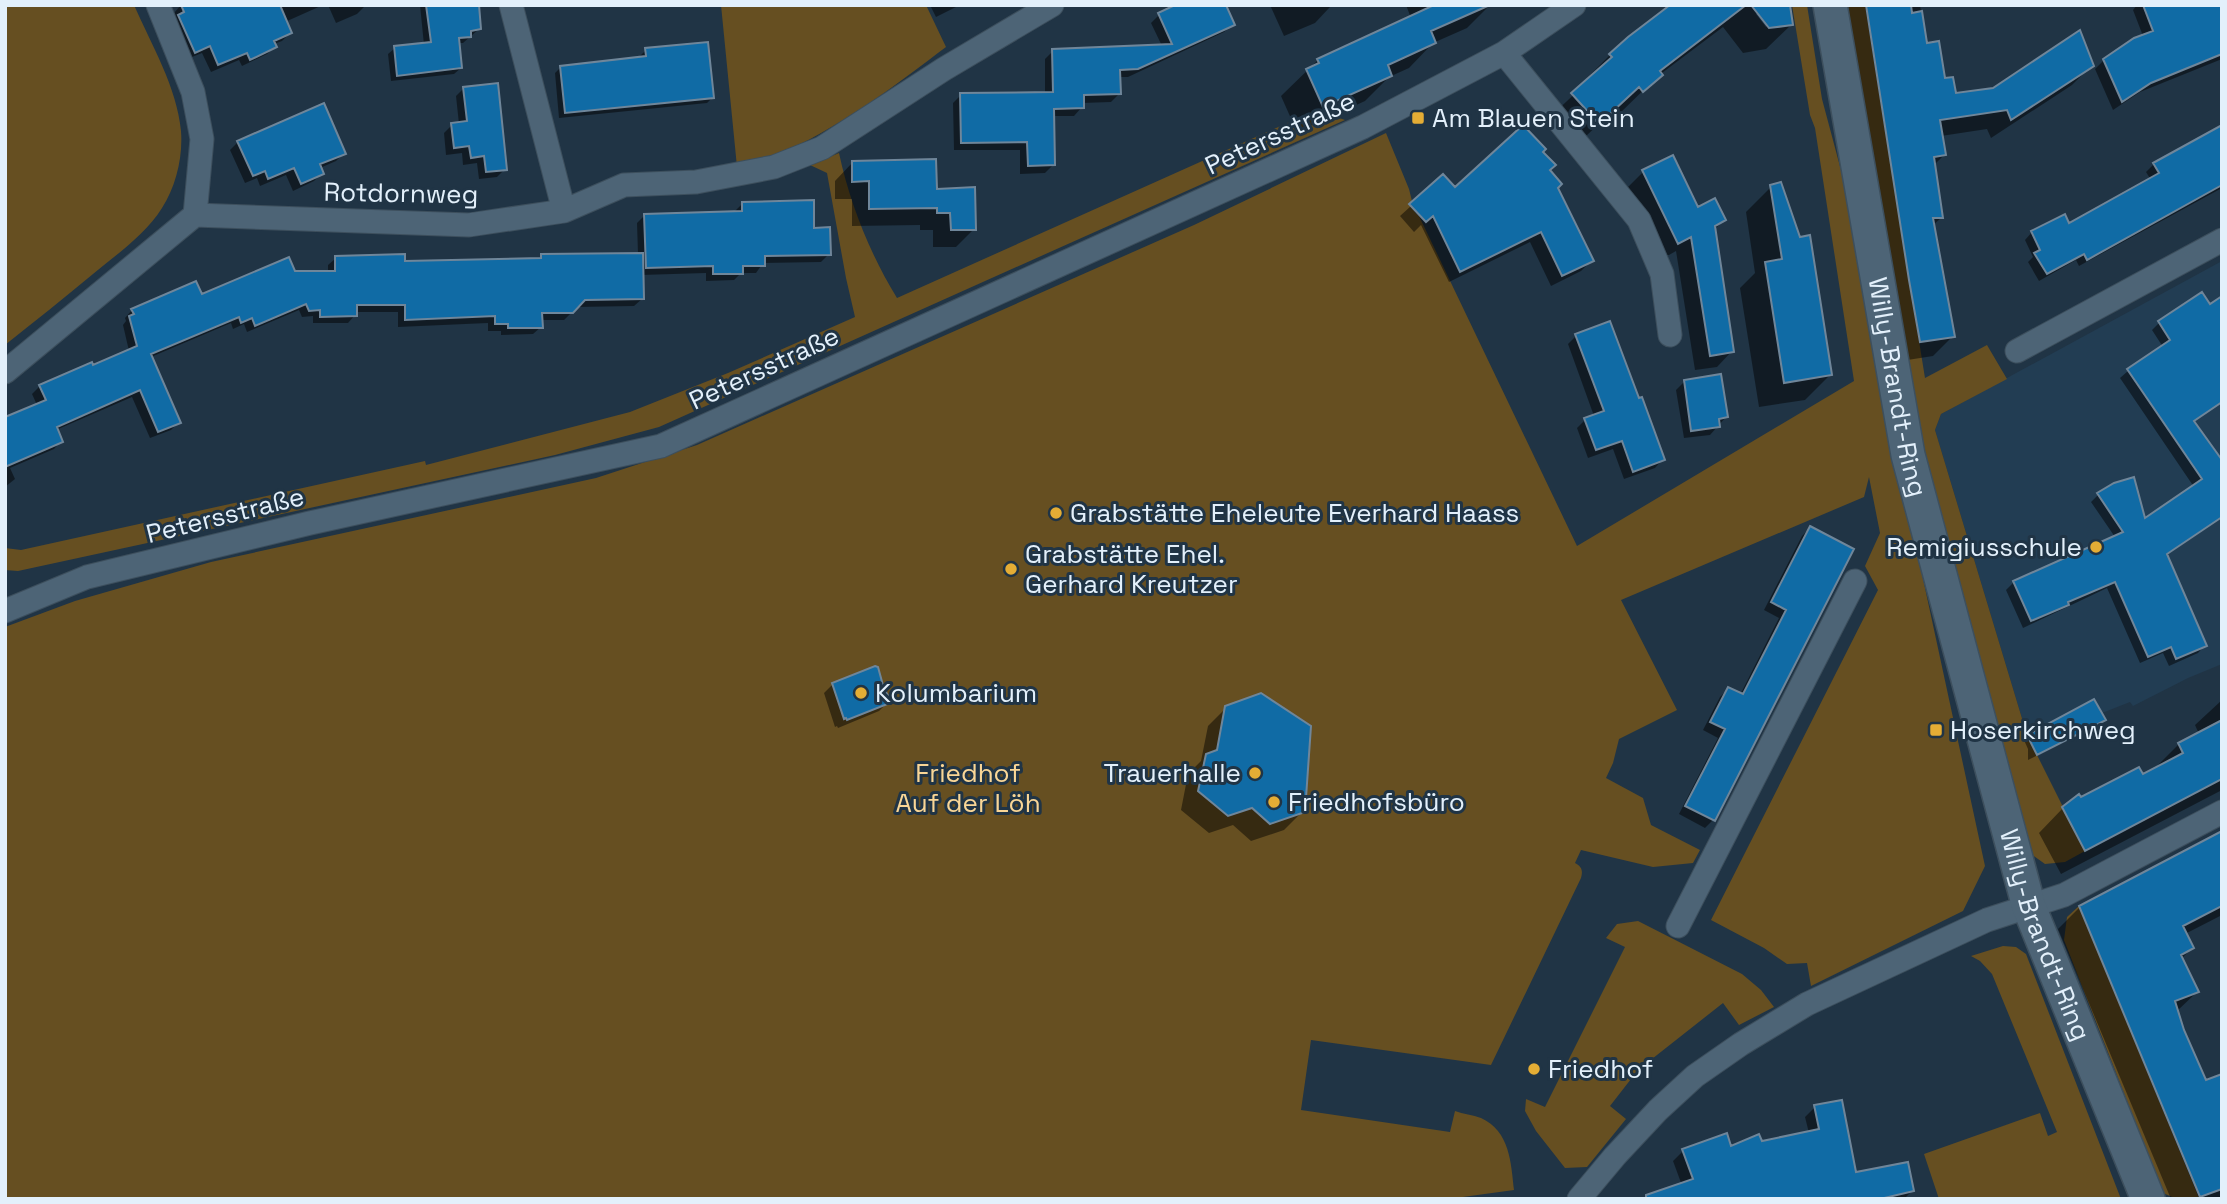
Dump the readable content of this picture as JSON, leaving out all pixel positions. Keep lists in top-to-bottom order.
{
  "streets": {
    "main road": ["Willy-Brandt-Ring"],
    "street": ["Petersstraße", "Rotdornweg"]
  },
  "parks": ["Friedhof Auf der Löh"],
  "places": {
    "transit": ["Am Blauen Stein", "Hoserkirchweg"],
    "other": [
      "Grabstätte Eheleute Everhard Haass",
      "Remigiusschule",
      "Grabstätte Ehel. Gerhard Kreutzer",
      "Kolumbarium",
      "Trauerhalle",
      "Friedhofsbüro",
      "Friedhof"
    ]
  }
}
